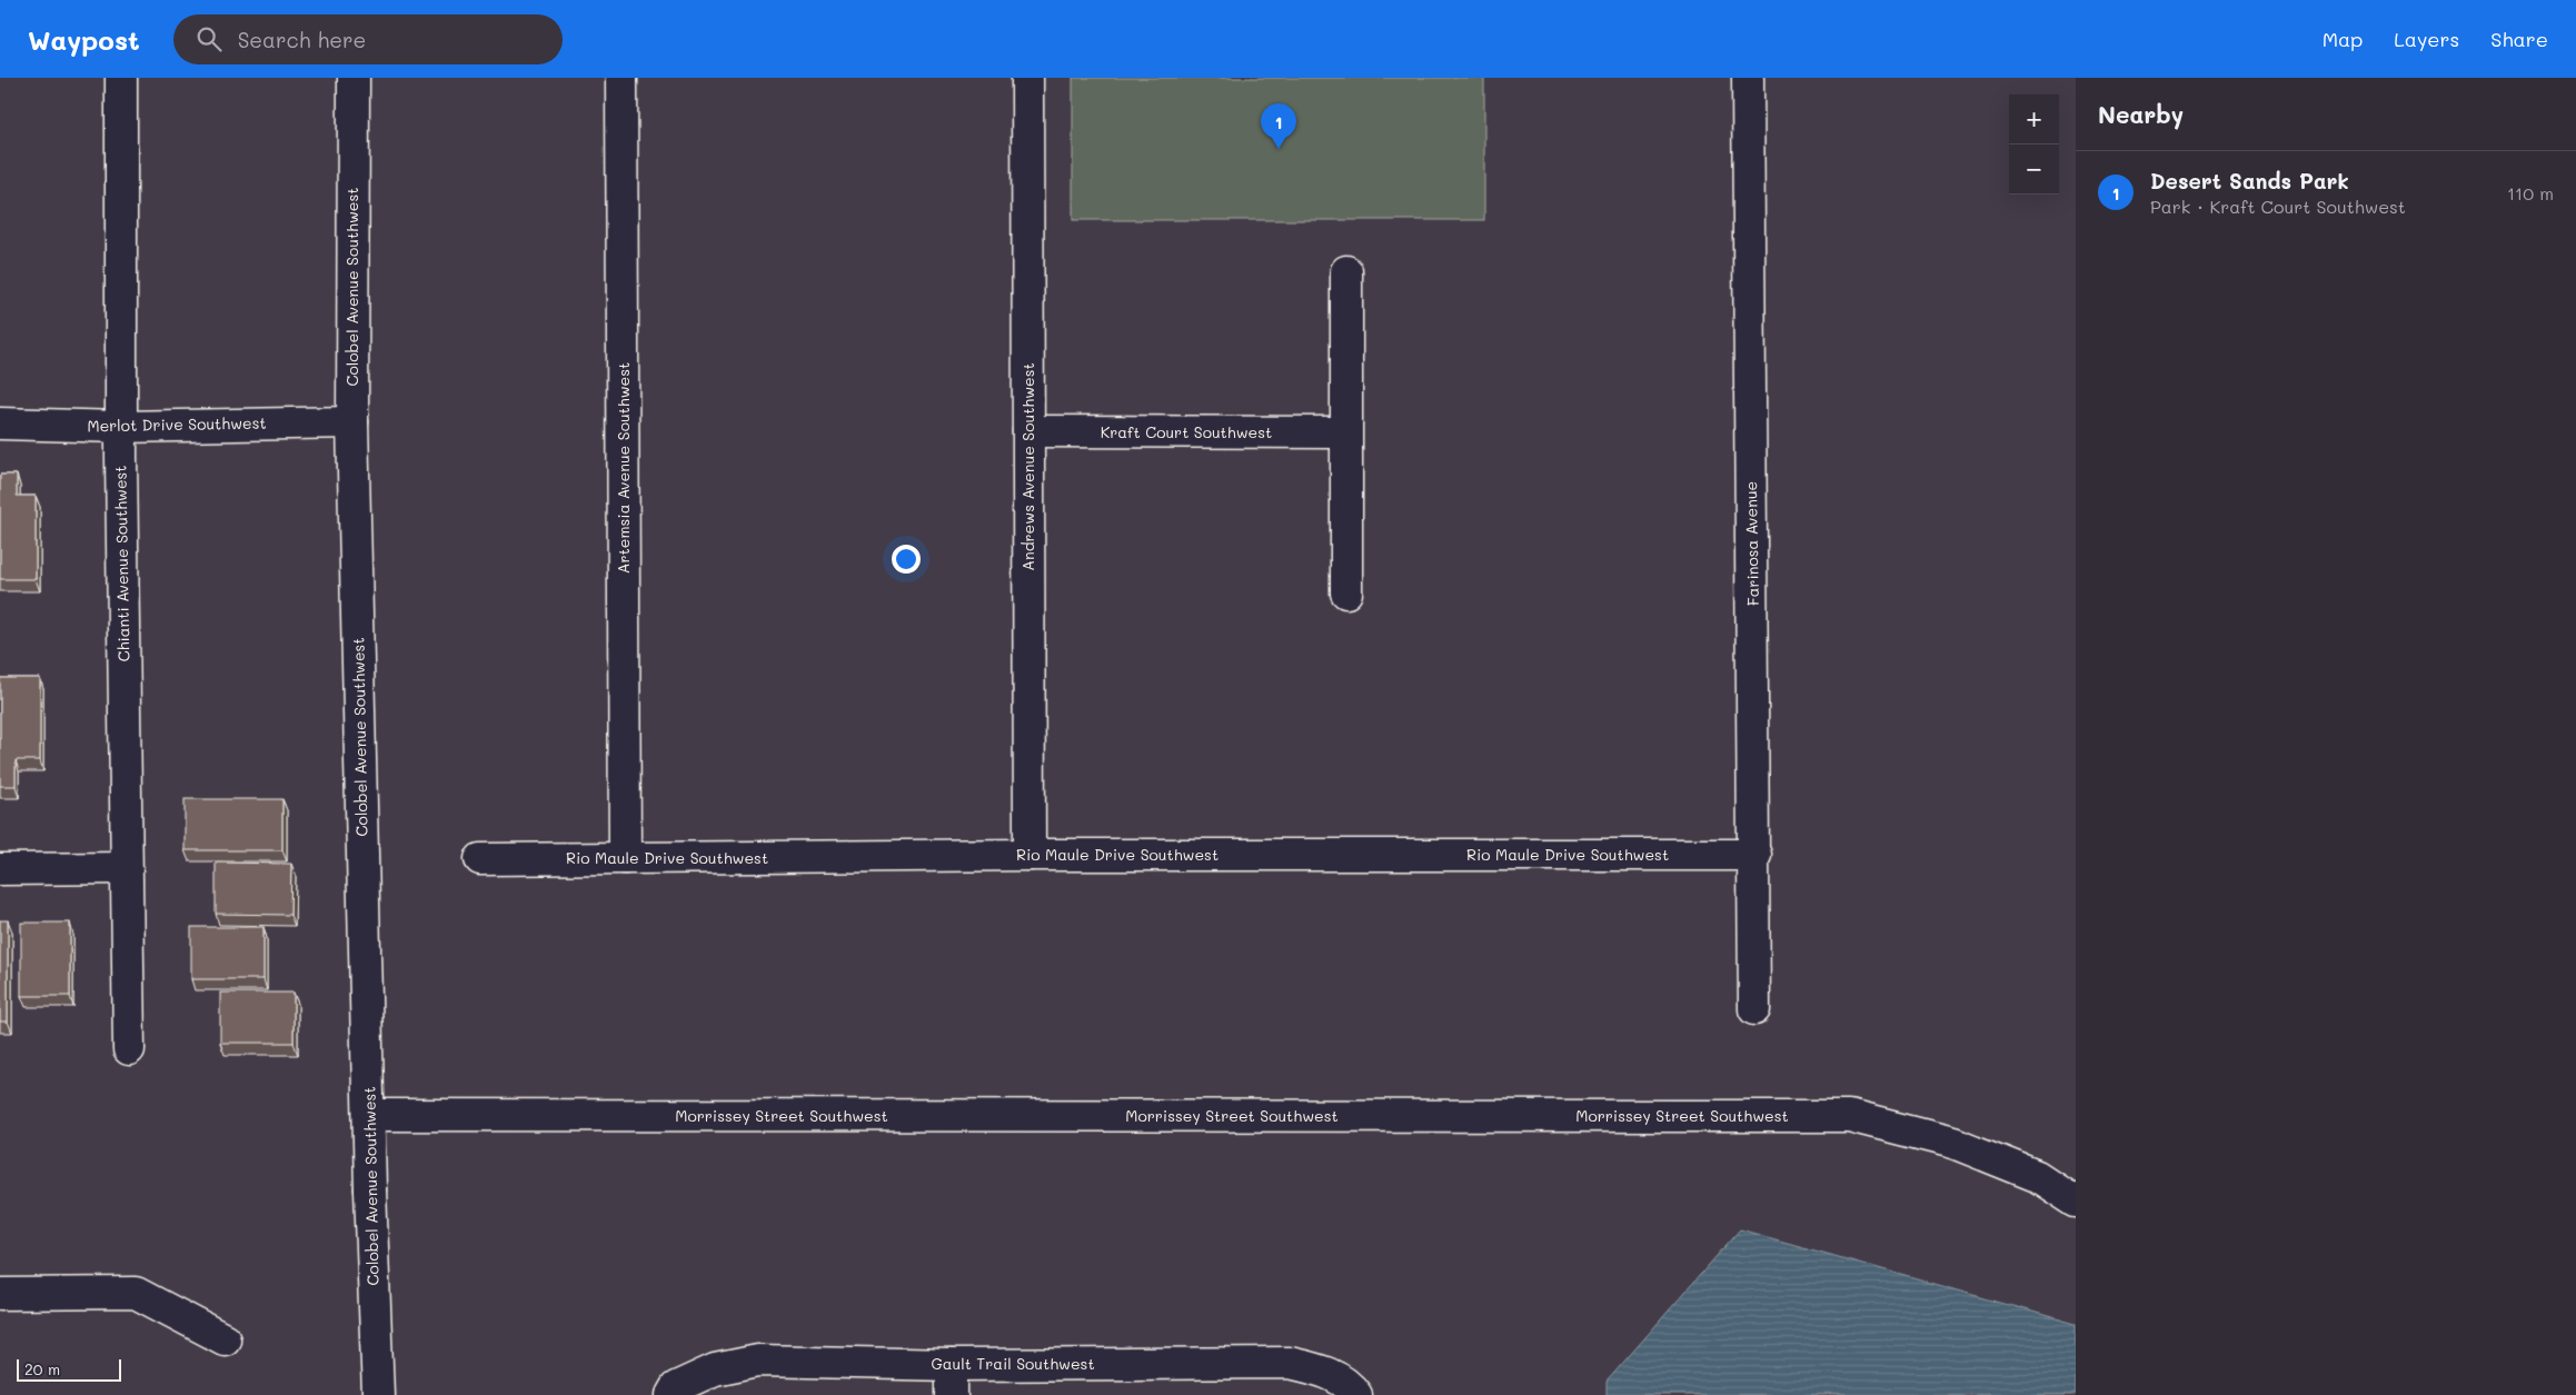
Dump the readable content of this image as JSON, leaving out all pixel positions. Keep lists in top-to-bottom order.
{
  "streets": {
    "street": [
      "Colobel Avenue Southwest",
      "Merlot Drive Southwest",
      "Kraft Court Southwest",
      "Andrews Avenue Southwest",
      "Artemsia Avenue Southwest",
      "Farinosa Avenue",
      "Chianti Avenue Southwest",
      "Rio Maule Drive Southwest",
      "Morrissey Street Southwest",
      "Gault Trail Southwest"
    ]
  },
  "crossings": [
    ["Colobel Avenue Southwest", "Merlot Drive Southwest"],
    ["Colobel Avenue Southwest", "Morrissey Street Southwest"],
    ["Merlot Drive Southwest", "Chianti Avenue Southwest"],
    ["Kraft Court Southwest", "Andrews Avenue Southwest"],
    ["Andrews Avenue Southwest", "Rio Maule Drive Southwest"],
    ["Artemsia Avenue Southwest", "Rio Maule Drive Southwest"],
    ["Farinosa Avenue", "Rio Maule Drive Southwest"]
  ],
  "scale_bar": "20 m",
  "page": {
    "header": "Waypost",
    "search": "Search here",
    "nav": ["Map", "Layers", "Share"],
    "heading": "Nearby",
    "map_buttons": ["+", "−"],
    "pins": "1",
    "list": [
      {
        "mark": "1",
        "name": "Desert Sands Park",
        "note": "Park · Kraft Court Southwest",
        "value": "110 m"
      }
    ],
    "scale": "20 m"
  }
}
